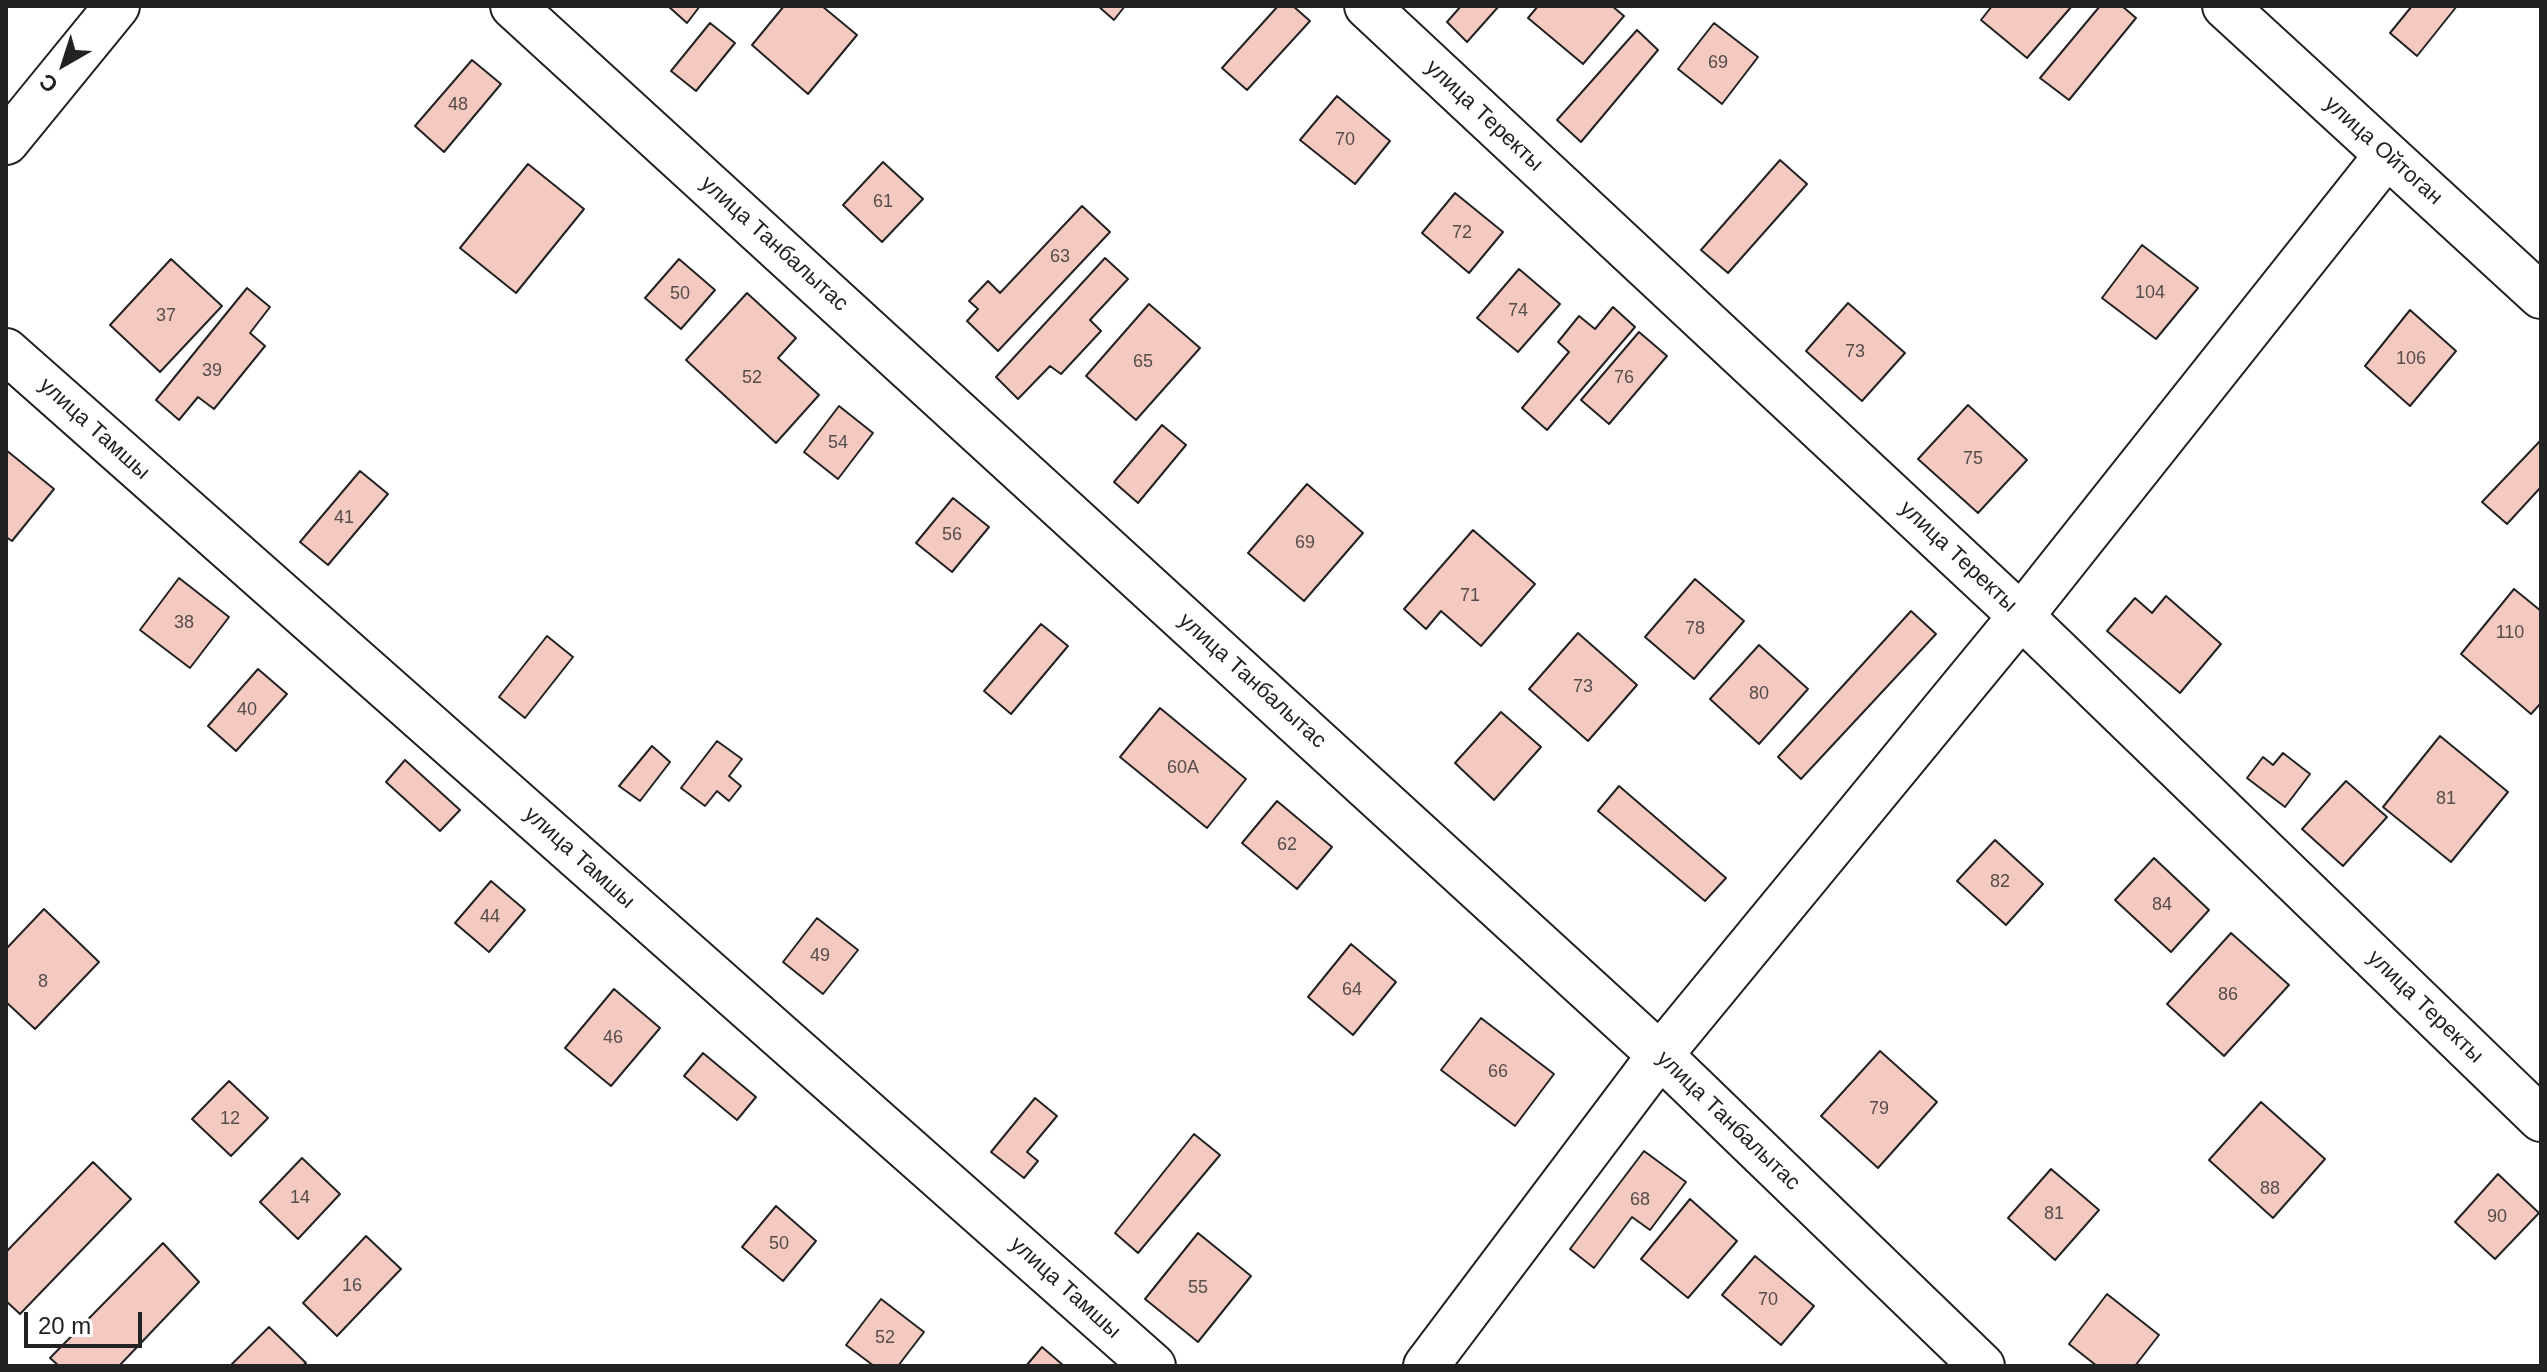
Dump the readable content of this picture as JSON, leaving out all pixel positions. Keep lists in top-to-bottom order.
{
  "streets": {
    "street": [
      "улица Теректы",
      "улица Ойтоган",
      "улица Танбалытас",
      "улица Тамшы"
    ]
  },
  "house_numbers": [
    "69",
    "48",
    "70",
    "61",
    "72",
    "63",
    "104",
    "50",
    "74",
    "37",
    "73",
    "106",
    "65",
    "39",
    "52",
    "76",
    "54",
    "75",
    "41",
    "56",
    "69",
    "71",
    "38",
    "78",
    "110",
    "73",
    "80",
    "40",
    "60А",
    "81",
    "62",
    "82",
    "84",
    "44",
    "49",
    "8",
    "64",
    "86",
    "46",
    "66",
    "79",
    "12",
    "88",
    "14",
    "68",
    "81",
    "90",
    "50",
    "16",
    "55",
    "70",
    "52"
  ],
  "scale_bar": "20 m",
  "north": "bottom left"
}
